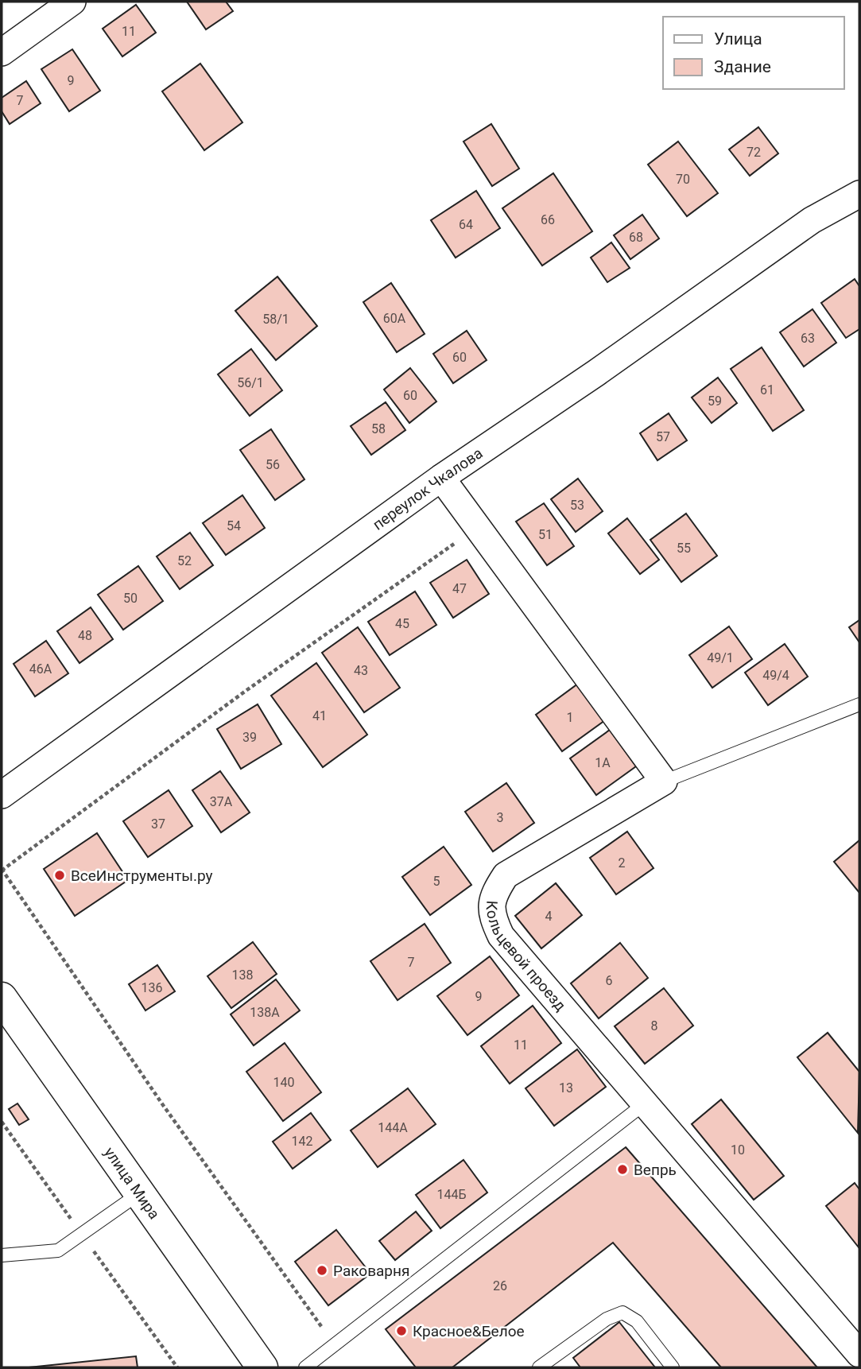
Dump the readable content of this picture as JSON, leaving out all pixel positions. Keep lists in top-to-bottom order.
{
  "streets": {
    "main road": ["улица Мира"],
    "street": ["переулок Чкалова", "Кольцевой проезд"]
  },
  "places": [
    "ВсеИнструменты.ру",
    "Вепрь",
    "Раковарня",
    "Красное&Белое"
  ],
  "house_numbers": [
    "11",
    "9",
    "7",
    "72",
    "70",
    "66",
    "64",
    "68",
    "60А",
    "58/1",
    "63",
    "60",
    "56/1",
    "61",
    "60",
    "59",
    "58",
    "57",
    "56",
    "53",
    "54",
    "51",
    "55",
    "52",
    "47",
    "50",
    "45",
    "48",
    "49/1",
    "46А",
    "43",
    "49/4",
    "41",
    "1",
    "39",
    "1А",
    "37А",
    "3",
    "37",
    "2",
    "5",
    "4",
    "7",
    "138",
    "6",
    "136",
    "9",
    "138А",
    "8",
    "11",
    "140",
    "13",
    "144А",
    "142",
    "10",
    "144Б",
    "26"
  ],
  "legend": ["Улица", "Здание"]
}
